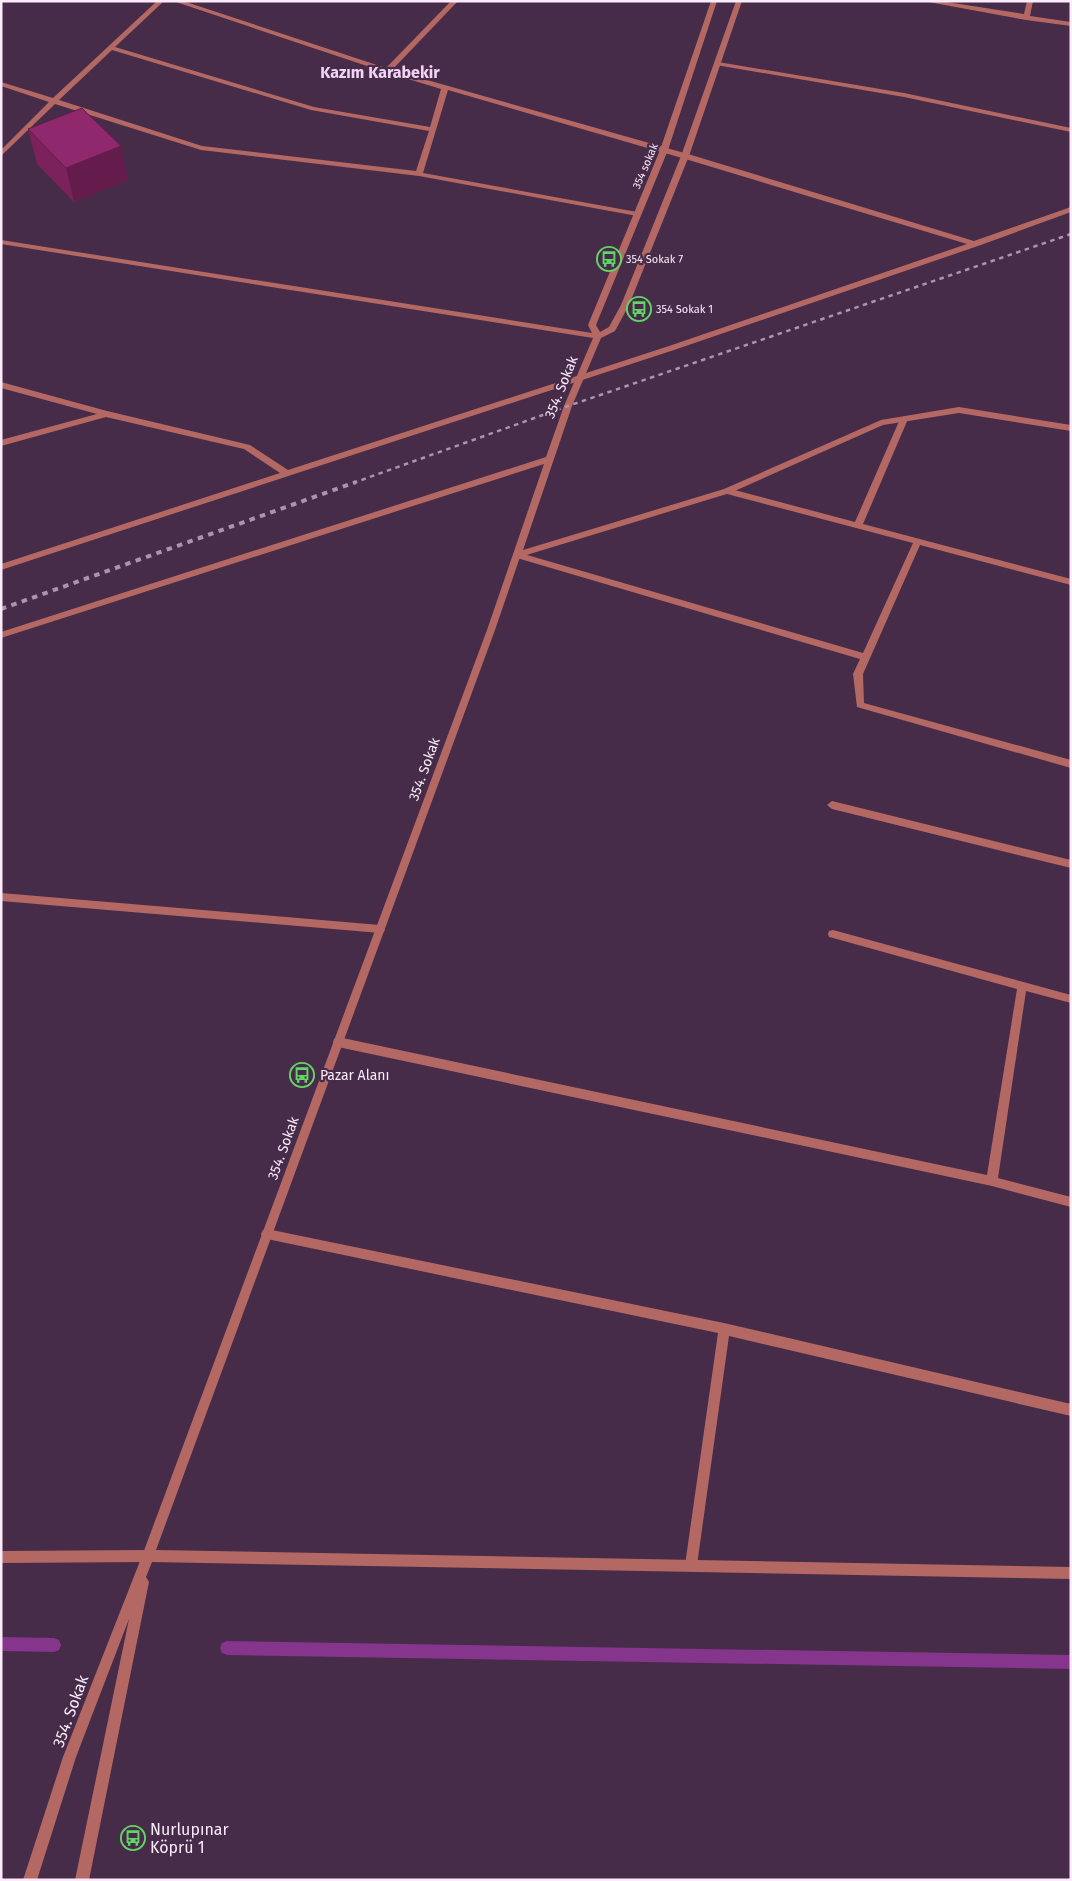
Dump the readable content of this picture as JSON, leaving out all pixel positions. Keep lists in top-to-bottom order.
{
  "streets": {
    "street": ["354 sokak", "354. Sokak"]
  },
  "crossings": [
    ["354 sokak", "354. Sokak"]
  ],
  "districts": ["Kazım Karabekir"],
  "places": {
    "bus stop": [
      "354 Sokak 7",
      "354 Sokak 1",
      "Pazar Alanı",
      "Nurlupınar Köprü 1"
    ]
  }
}
